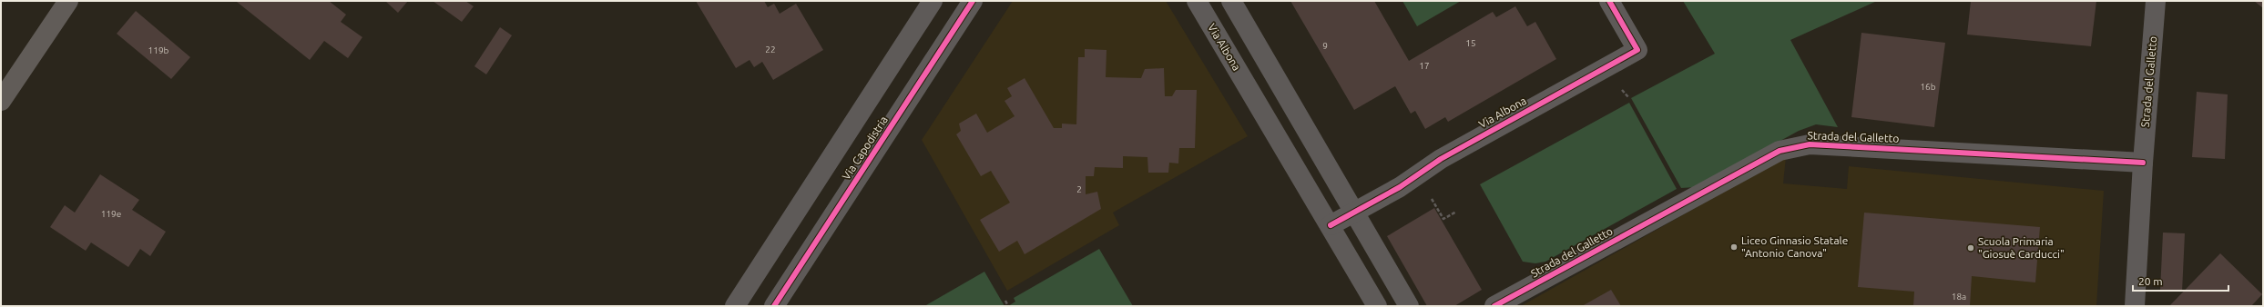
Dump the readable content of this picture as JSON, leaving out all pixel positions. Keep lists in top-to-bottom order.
{
  "streets": {
    "street": ["Via Albona", "Strada del Galletto", "Via Capodistria"]
  },
  "places": ["Liceo Ginnasio Statale \"Antonio Canova\"", "Scuola Primaria \"Giosuè Carducci\""],
  "house_numbers": [
    "15",
    "9",
    "22",
    "119b",
    "17",
    "16b",
    "2",
    "119e",
    "18a"
  ],
  "scale_bar": "20 m"
}
